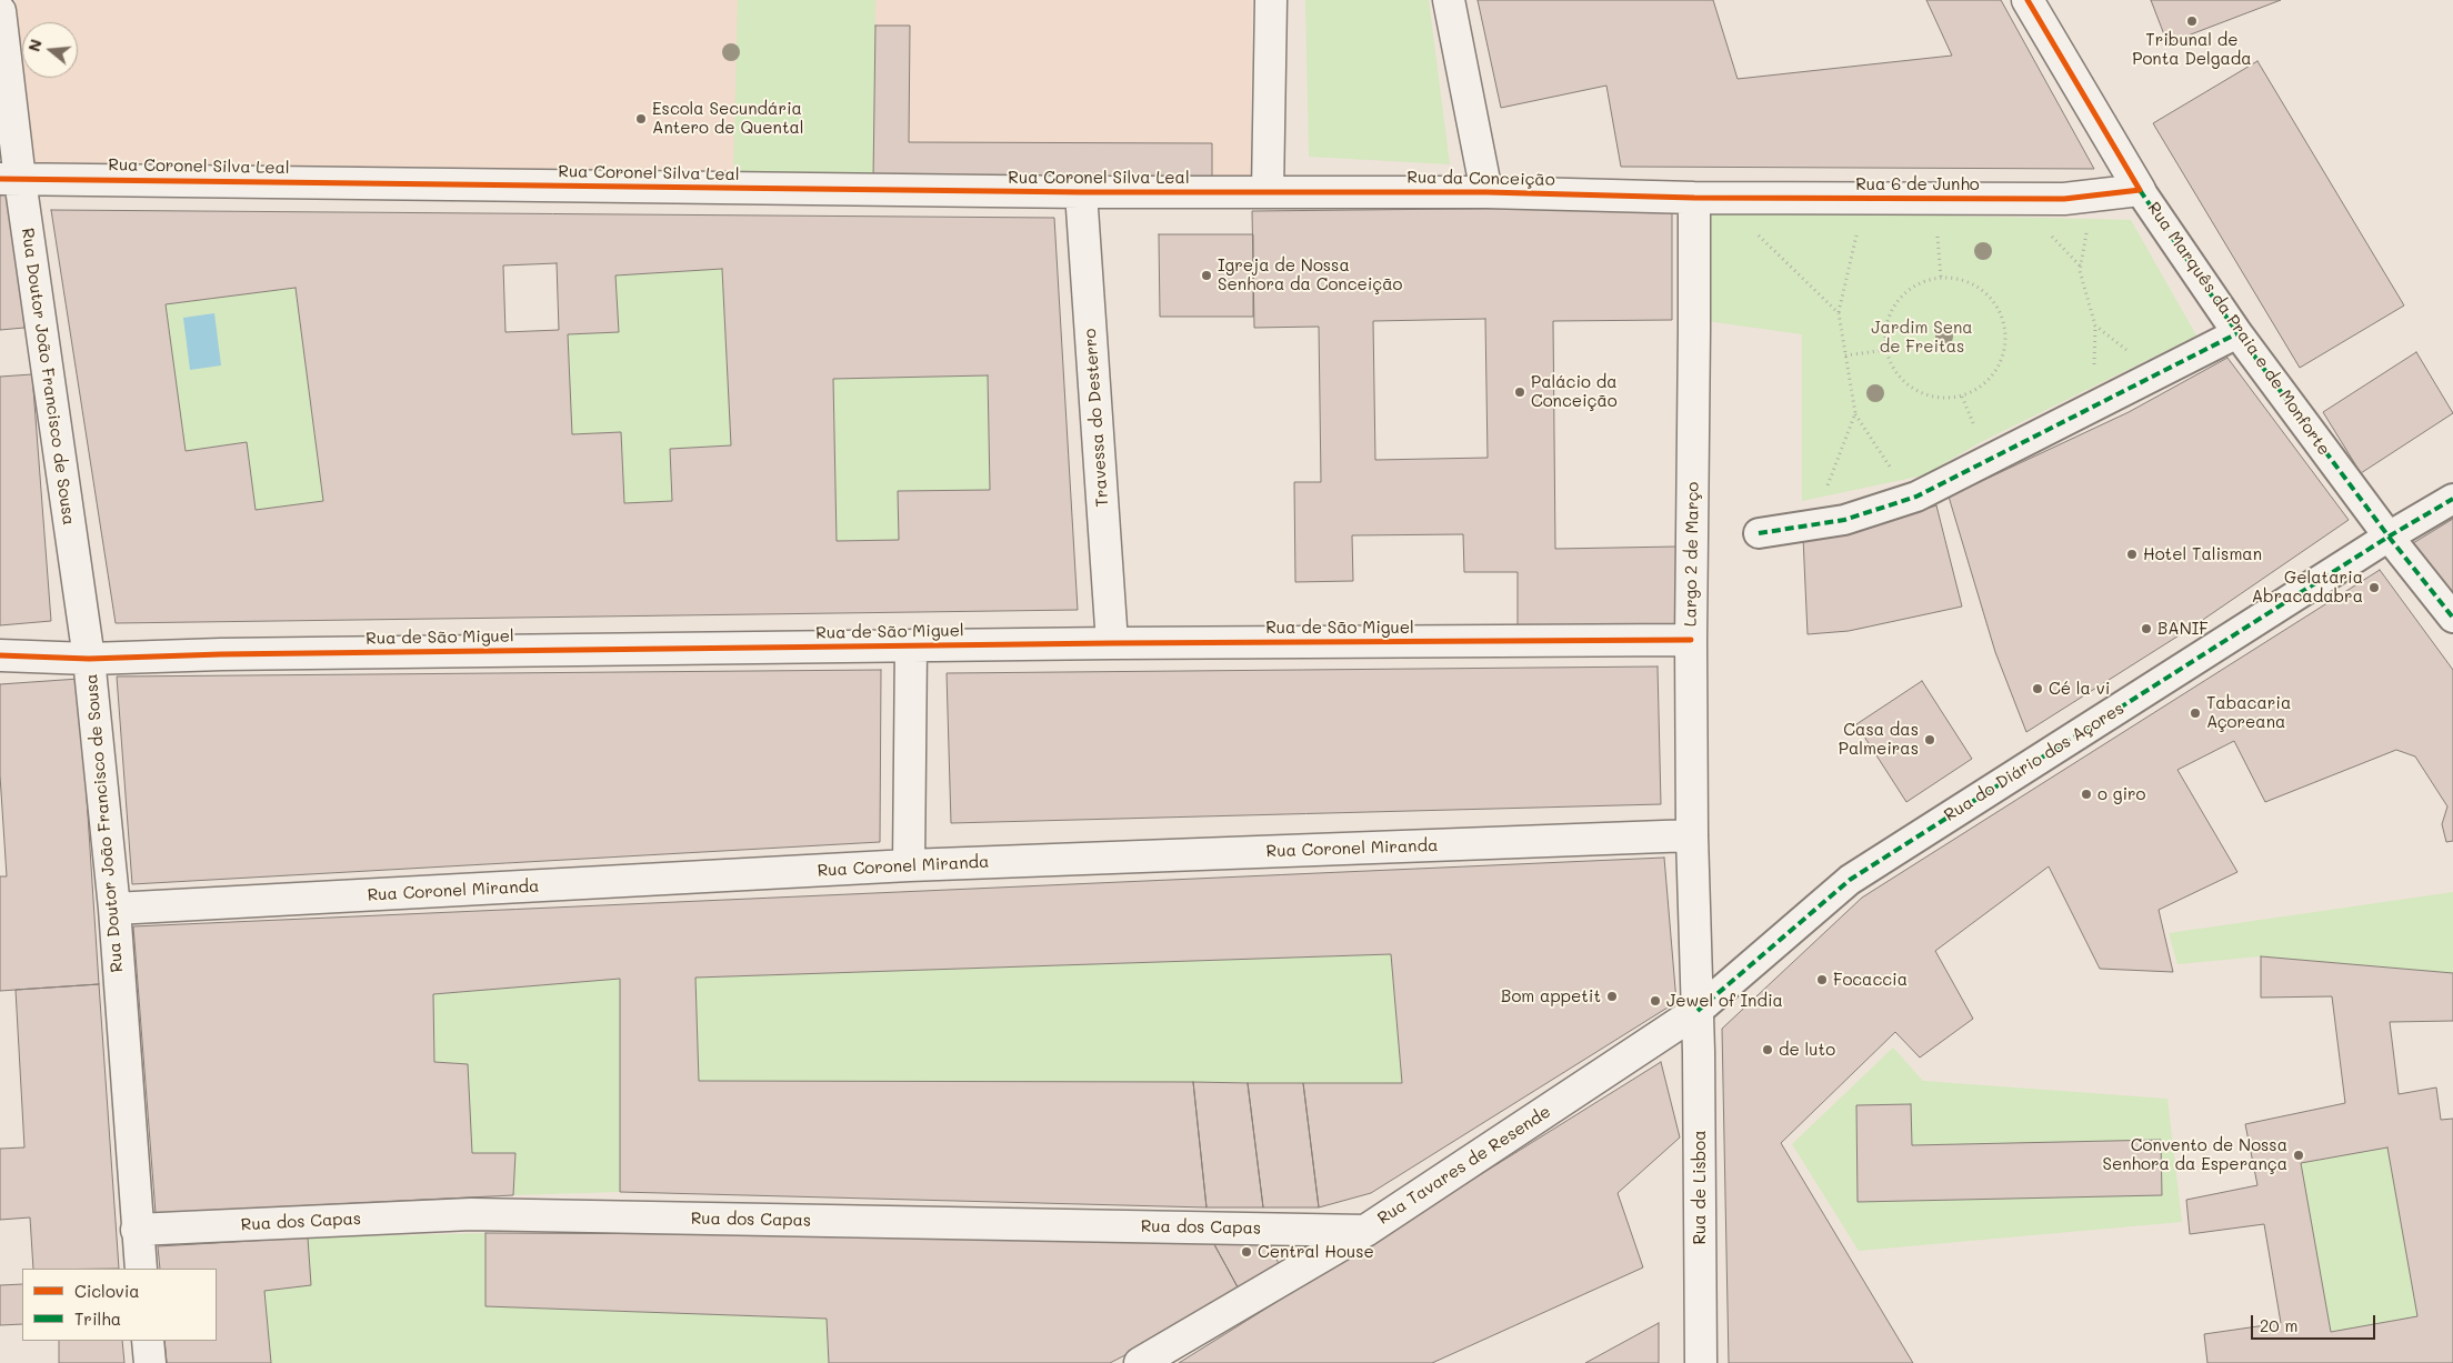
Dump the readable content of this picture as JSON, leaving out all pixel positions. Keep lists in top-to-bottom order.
{
  "streets": {
    "street": [
      "Rua Coronel Silva Leal",
      "Rua da Conceição",
      "Rua 6 de Junho",
      "Rua Marquês da Praia e de Monforte",
      "Rua Doutor João Francisco de Sousa",
      "Travessa do Desterro",
      "Largo 2 de Março",
      "Rua de São Miguel",
      "Rua do Diário dos Açores",
      "Rua Coronel Miranda",
      "Rua Tavares de Resende",
      "Rua de Lisboa",
      "Rua dos Capas"
    ]
  },
  "crossings": [
    ["Rua Coronel Silva Leal", "Rua da Conceição"],
    ["Rua Coronel Silva Leal", "Rua Doutor João Francisco de Sousa"],
    ["Rua Coronel Silva Leal", "Travessa do Desterro"],
    ["Rua da Conceição", "Rua 6 de Junho"],
    ["Rua da Conceição", "Largo 2 de Março"],
    ["Rua 6 de Junho", "Rua Marquês da Praia e de Monforte"],
    ["Rua 6 de Junho", "Largo 2 de Março"],
    ["Rua Marquês da Praia e de Monforte", "Rua do Diário dos Açores"],
    ["Rua Doutor João Francisco de Sousa", "Rua de São Miguel"],
    ["Rua Doutor João Francisco de Sousa", "Rua Coronel Miranda"],
    ["Rua Doutor João Francisco de Sousa", "Rua dos Capas"],
    ["Travessa do Desterro", "Rua de São Miguel"],
    ["Largo 2 de Março", "Rua de São Miguel"],
    ["Largo 2 de Março", "Rua do Diário dos Açores"],
    ["Largo 2 de Março", "Rua Coronel Miranda"],
    ["Largo 2 de Março", "Rua Tavares de Resende"],
    ["Largo 2 de Março", "Rua de Lisboa"],
    ["Rua do Diário dos Açores", "Rua Tavares de Resende"],
    ["Rua do Diário dos Açores", "Rua de Lisboa"],
    ["Rua Tavares de Resende", "Rua de Lisboa"],
    ["Rua Tavares de Resende", "Rua dos Capas"]
  ],
  "parks": ["Jardim Sena de Freitas"],
  "places": [
    "Tribunal de Ponta Delgada",
    "Escola Secundária Antero de Quental",
    "Igreja de Nossa Senhora da Conceição",
    "Palácio da Conceição",
    "Hotel Talisman",
    "Gelataria Abracadabra",
    "BANIF",
    "Cé la vi",
    "Tabacaria Açoreana",
    "Casa das Palmeiras",
    "o giro",
    "Focaccia",
    "Bom appetit",
    "Jewel of India",
    "de luto",
    "Convento de Nossa Senhora da Esperança",
    "Central House"
  ],
  "legend": ["Ciclovia", "Trilha"],
  "scale_bar": "20 m",
  "north": "left"
}
